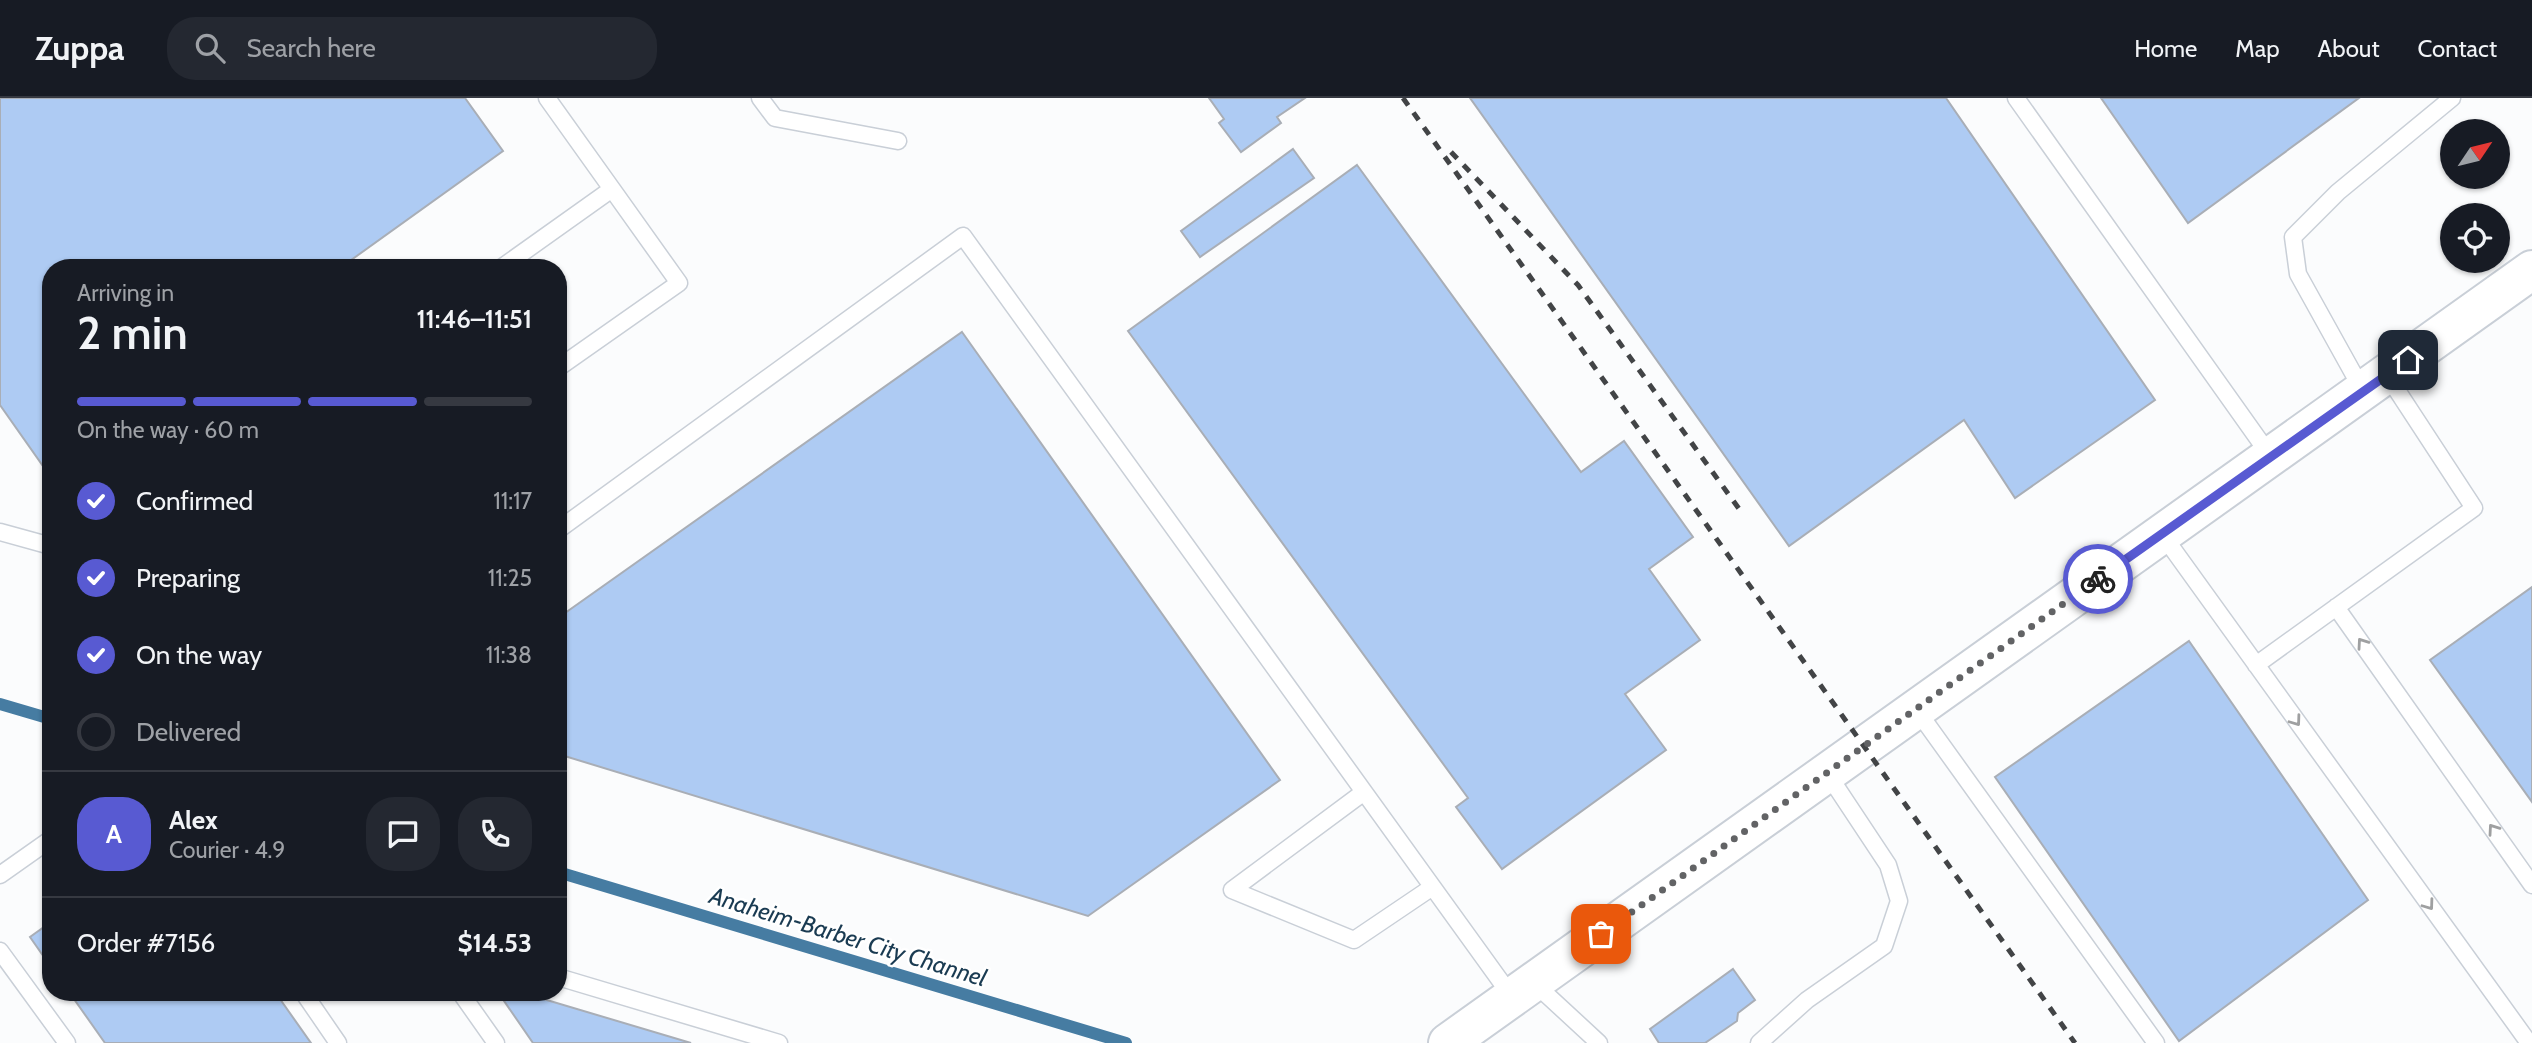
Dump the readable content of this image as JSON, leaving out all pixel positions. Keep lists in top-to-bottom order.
{
  "water": ["Anaheim-Barber City Channel"],
  "north": "top right",
  "page": {
    "header": "Zuppa",
    "search": "Search here",
    "nav": [
      "Home",
      "Map",
      "About",
      "Contact"
    ],
    "heading": ["2 min", "Arriving in", "11:46–11:51"],
    "panel": [
      "Alex",
      "Courier · 4.9",
      "Order #7156",
      "$14.53"
    ],
    "bar": "On the way · 60 m",
    "list": [
      ["Confirmed", "11:17"],
      ["Preparing", "11:25"],
      ["On the way", "11:38"],
      "Delivered"
    ],
    "round": "A"
  }
}
